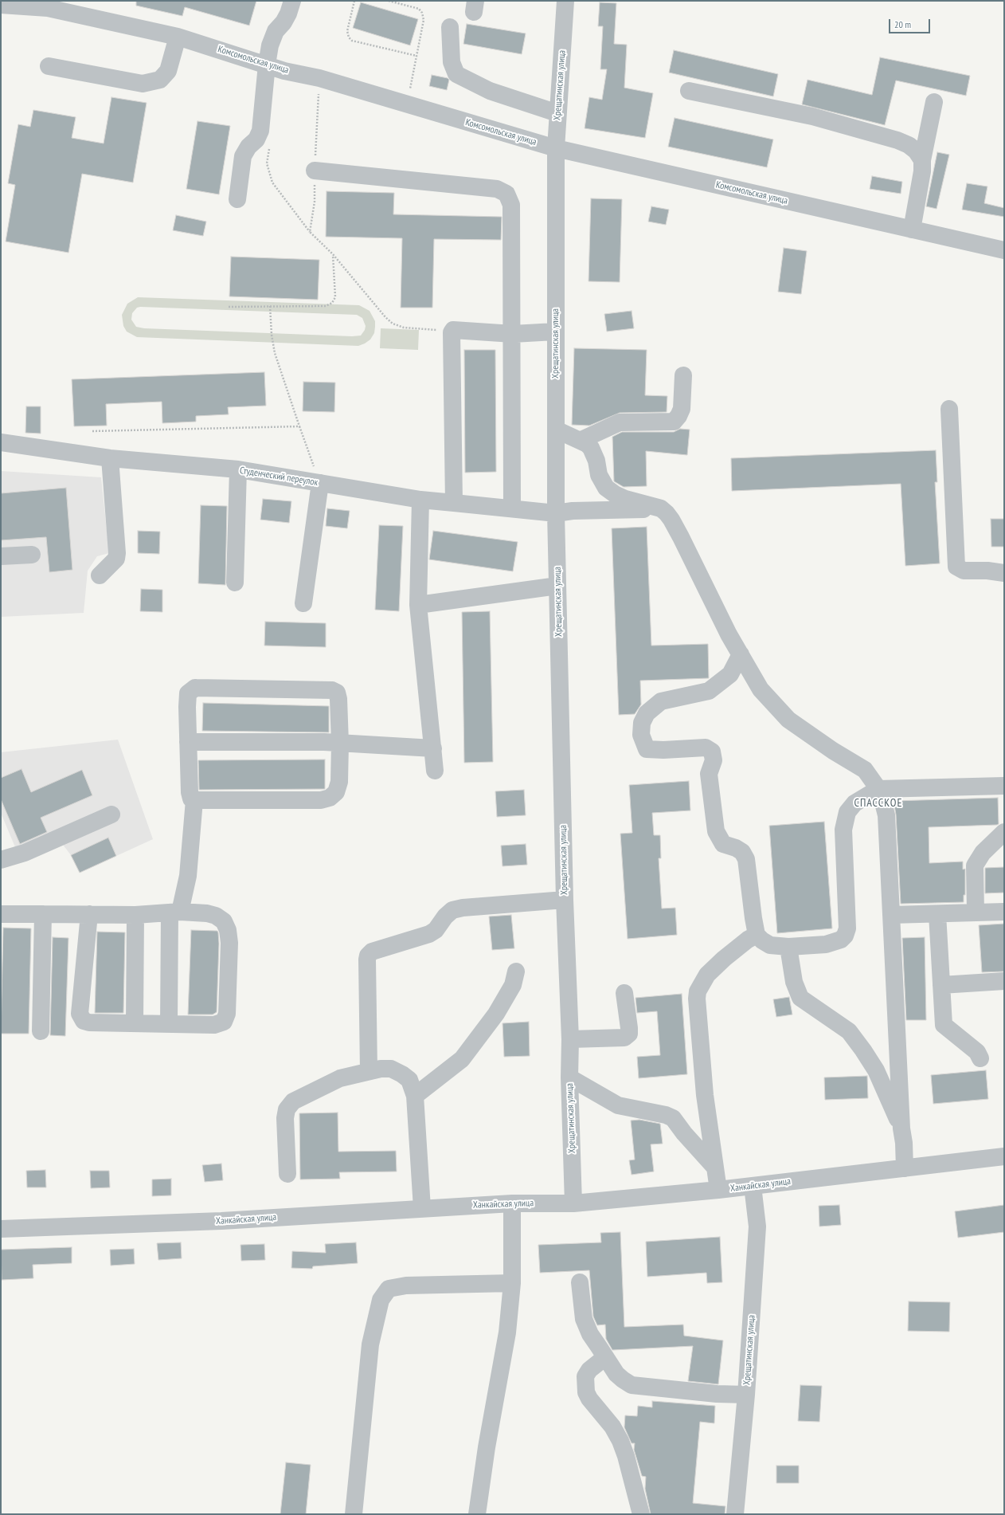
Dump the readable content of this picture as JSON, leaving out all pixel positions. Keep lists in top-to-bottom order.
{
  "streets": {
    "street": [
      "Комсомольская улица",
      "Хрещатинская улица",
      "Студенческий переулок",
      "Ханкайская улица"
    ]
  },
  "crossings": [
    ["Комсомольская улица", "Хрещатинская улица"],
    ["Хрещатинская улица", "Студенческий переулок"],
    ["Хрещатинская улица", "Ханкайская улица"]
  ],
  "districts": ["СПАССКОЕ"],
  "scale_bar": "20 m"
}
